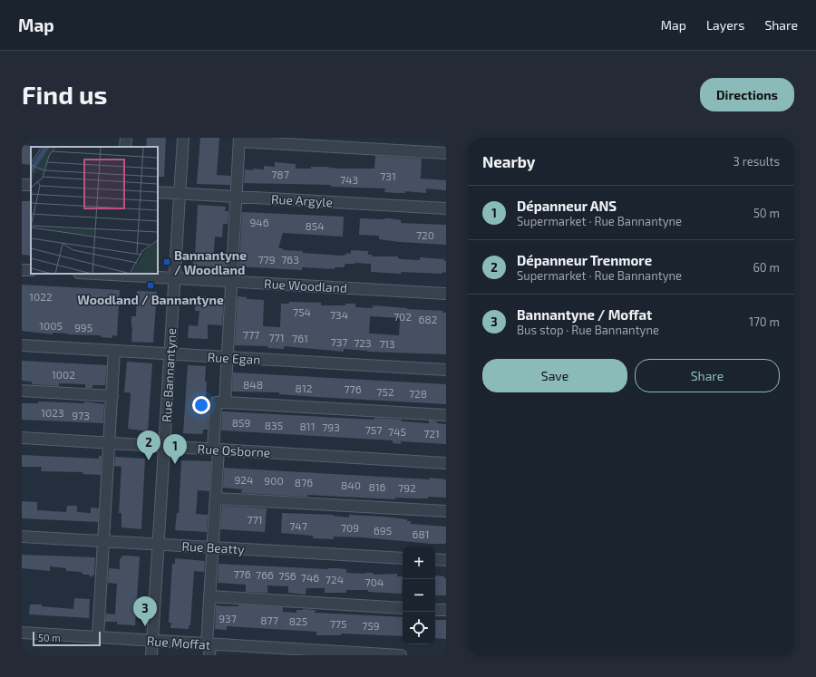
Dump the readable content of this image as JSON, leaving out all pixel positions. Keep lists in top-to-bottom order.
{
  "streets": {
    "street": [
      "Rue Argyle",
      "Rue Woodland",
      "Rue Egan",
      "Rue Bannantyne",
      "Rue Osborne",
      "Rue Beatty",
      "Rue Moffat"
    ]
  },
  "crossings": [
    ["Rue Argyle", "Rue Bannantyne"],
    ["Rue Woodland", "Rue Bannantyne"],
    ["Rue Egan", "Rue Bannantyne"],
    ["Rue Bannantyne", "Rue Osborne"],
    ["Rue Bannantyne", "Rue Beatty"],
    ["Rue Bannantyne", "Rue Moffat"]
  ],
  "places": {
    "transit": ["Bannantyne / Woodland", "Woodland / Bannantyne"]
  },
  "house_numbers": [
    "787",
    "731",
    "743",
    "946",
    "854",
    "720",
    "779",
    "763",
    "1022",
    "754",
    "734",
    "702",
    "682",
    "1005",
    "995",
    "777",
    "771",
    "761",
    "737",
    "723",
    "713",
    "1002",
    "848",
    "812",
    "776",
    "752",
    "728",
    "1023",
    "973",
    "859",
    "835",
    "811",
    "793",
    "757",
    "745",
    "721",
    "924",
    "900",
    "876",
    "840",
    "816",
    "792",
    "771",
    "747",
    "709",
    "695",
    "681",
    "776",
    "766",
    "756",
    "746",
    "724",
    "704",
    "937",
    "877",
    "825",
    "775",
    "759"
  ],
  "scale_bar": "50 m",
  "page": {
    "header": "Map",
    "nav": ["Map", "Layers", "Share"],
    "buttons": [
      "Directions",
      ["Save", "Share"]
    ],
    "title": "Find us",
    "heading": ["Nearby", "3 results"],
    "list": [
      {
        "mark": "1",
        "name": "Dépanneur ANS",
        "note": "Supermarket · Rue Bannantyne",
        "value": "50 m"
      },
      {
        "mark": "2",
        "name": "Dépanneur Trenmore",
        "note": "Supermarket · Rue Bannantyne",
        "value": "60 m"
      },
      {
        "mark": "3",
        "name": "Bannantyne / Moffat",
        "note": "Bus stop · Rue Bannantyne",
        "value": "170 m"
      }
    ],
    "pins": ["2", "1", "3"],
    "map_buttons": ["+", "−"],
    "scale": "50 m"
  }
}
